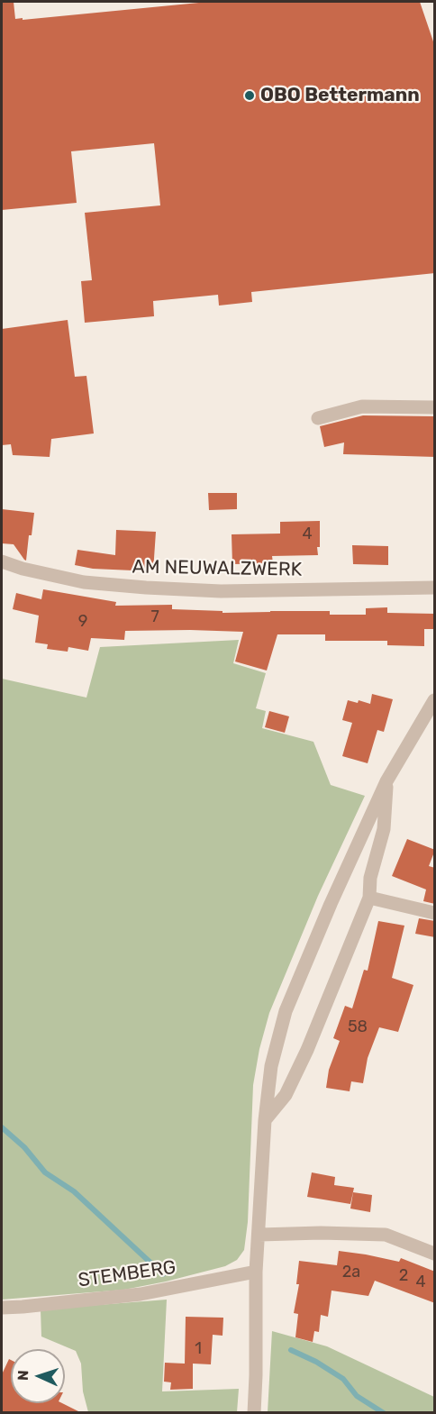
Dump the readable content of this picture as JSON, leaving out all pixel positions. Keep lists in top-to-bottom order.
{
  "streets": {
    "street": ["AM NEUWALZWERK", "STEMBERG"]
  },
  "places": ["OBO Bettermann"],
  "house_numbers": [
    "4",
    "7",
    "9",
    "58",
    "2a",
    "2",
    "4",
    "1"
  ],
  "north": "left"
}
